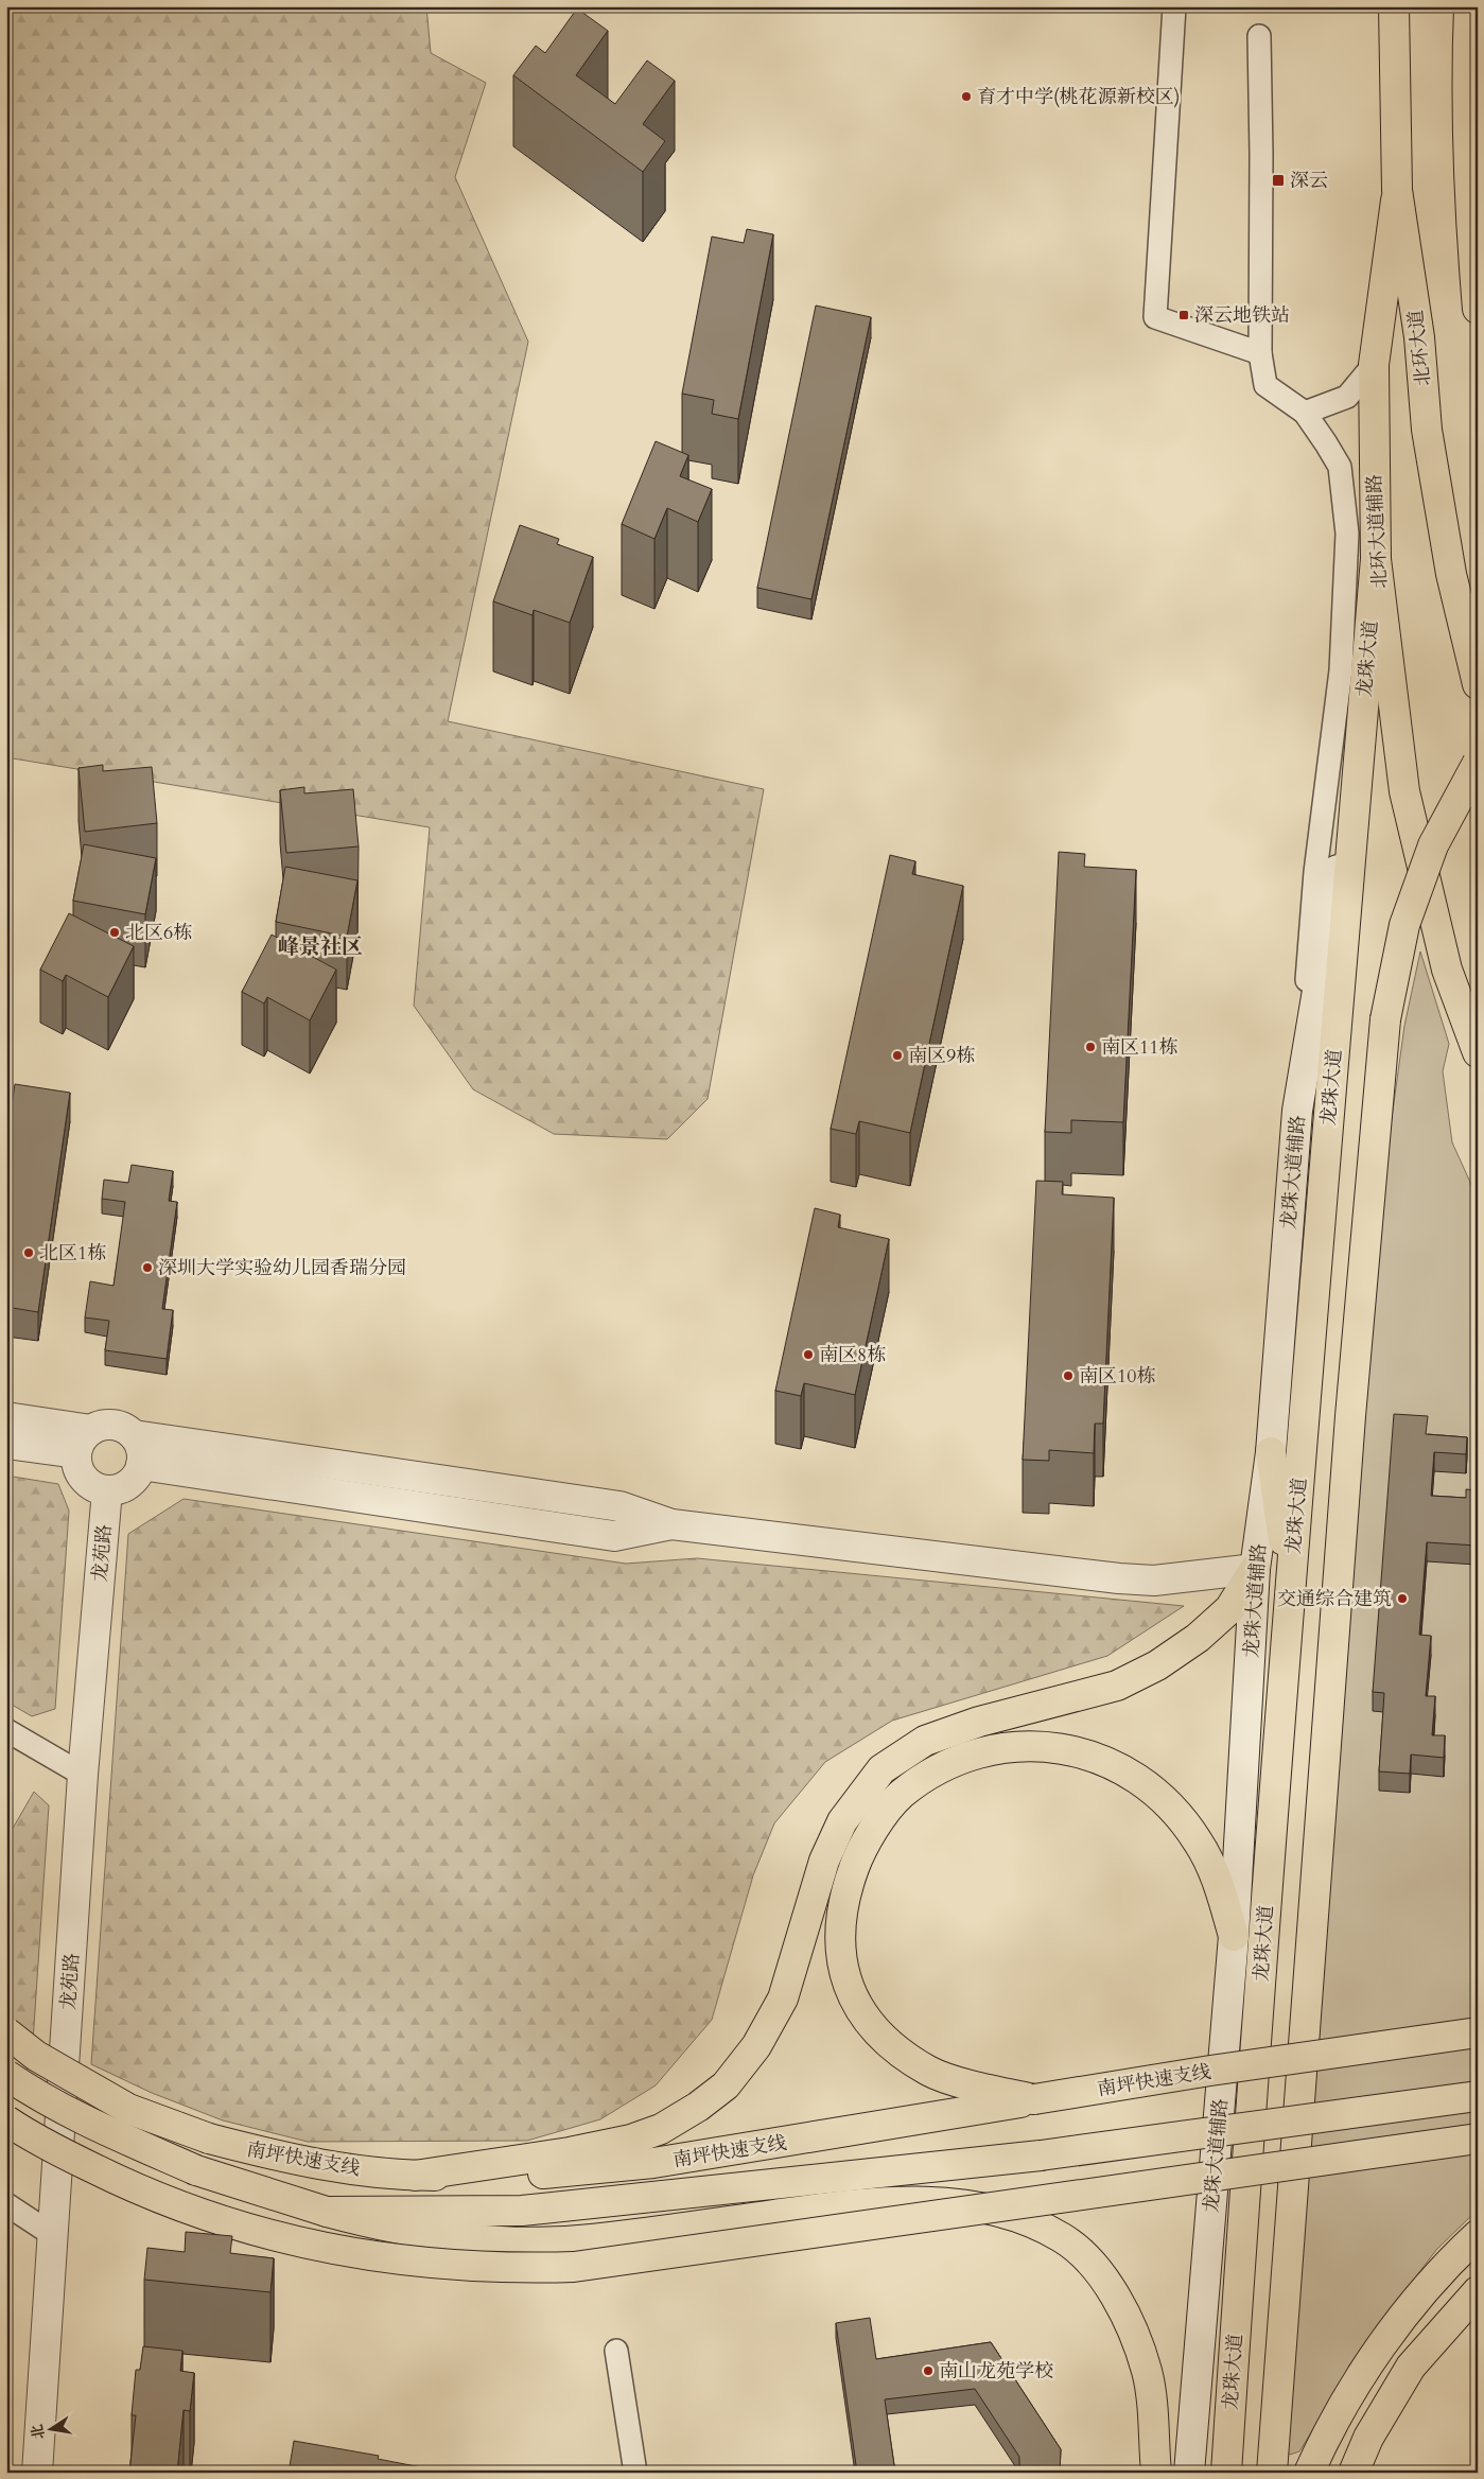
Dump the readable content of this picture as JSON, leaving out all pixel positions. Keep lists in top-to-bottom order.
{
  "streets": {
    "main road": [
      "北环大道",
      "北环大道辅路",
      "龙珠大道",
      "南坪快速支线"
    ],
    "street": ["龙珠大道辅路", "龙苑路"]
  },
  "crossings": [
    ["北环大道", "北环大道辅路"],
    ["北环大道辅路", "龙珠大道"],
    ["龙珠大道", "龙珠大道辅路"]
  ],
  "districts": ["峰景社区"],
  "places": {
    "other": [
      "育才中学(桃花源新校区)",
      "北区6栋",
      "南区11栋",
      "南区9栋",
      "北区1栋",
      "深圳大学实验幼儿园香瑞分园",
      "南区8栋",
      "南区10栋",
      "交通综合建筑",
      "南山龙苑学校"
    ],
    "transit": ["深云", "深云地铁站"]
  },
  "north": "left"
}
